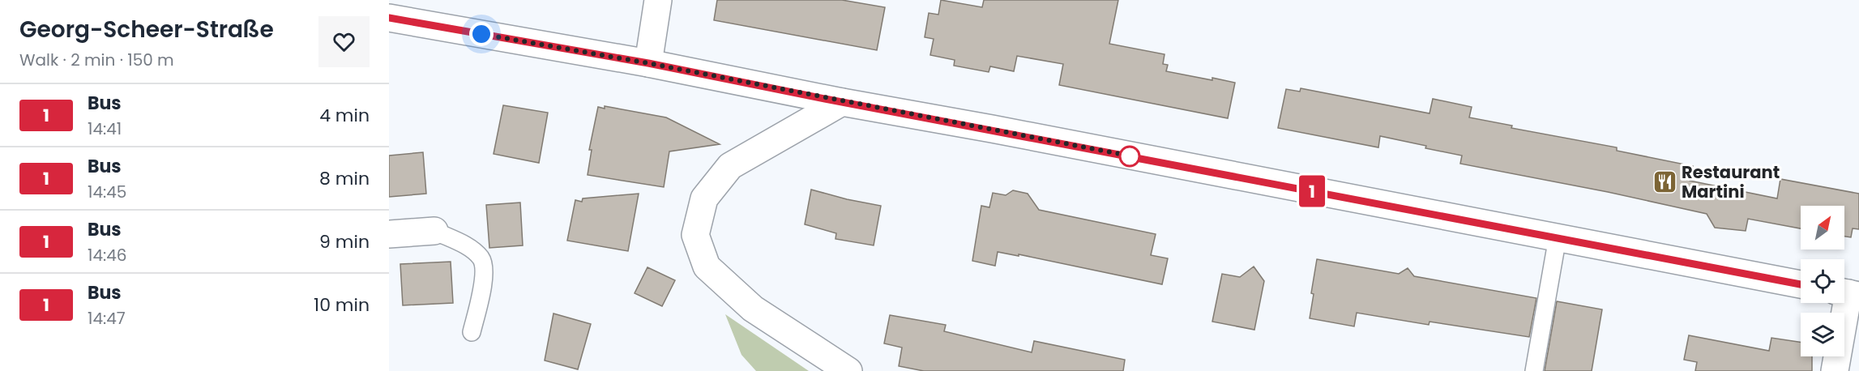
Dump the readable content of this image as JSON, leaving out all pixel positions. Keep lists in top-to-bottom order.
{
  "places": {
    "restaurant": ["Restaurant Martini"]
  },
  "lines": ["bus line 1"],
  "north": "top right",
  "page": {
    "heading": ["Georg-Scheer-Straße", "Walk · 2 min · 150 m"],
    "on_map": "1",
    "list": [
      {
        "mark": "1",
        "name": "Bus",
        "note": "14:41",
        "value": "4 min"
      },
      {
        "mark": "1",
        "name": "Bus",
        "note": "14:45",
        "value": "8 min"
      },
      {
        "mark": "1",
        "name": "Bus",
        "note": "14:46",
        "value": "9 min"
      },
      {
        "mark": "1",
        "name": "Bus",
        "note": "14:47",
        "value": "10 min"
      }
    ]
  }
}
